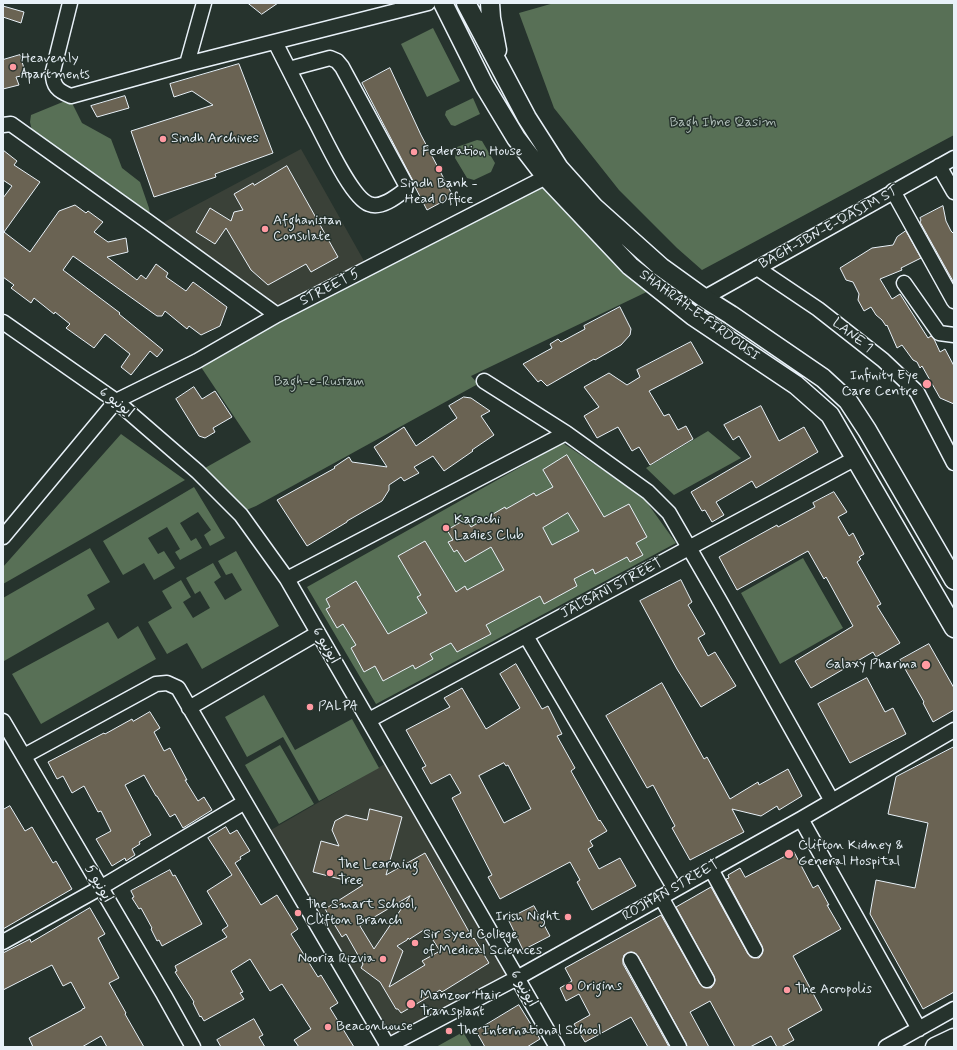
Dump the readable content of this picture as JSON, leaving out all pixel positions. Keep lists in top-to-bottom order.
{
  "streets": {
    "main road": ["SHAHRAH-E-FIRDOUSI"],
    "street": [
      "BAGH-IBN-E-QASIM ST",
      "STREET 5",
      "LANE 1",
      "ایونیو 6",
      "JALBANI STREET",
      "ایونیو 5",
      "ROJHAN STREET"
    ]
  },
  "crossings": [
    ["BAGH-IBN-E-QASIM ST", "SHAHRAH-E-FIRDOUSI"],
    ["BAGH-IBN-E-QASIM ST", "LANE 1"],
    ["STREET 5", "SHAHRAH-E-FIRDOUSI"],
    ["STREET 5", "ایونیو 6"],
    ["SHAHRAH-E-FIRDOUSI", "JALBANI STREET"],
    ["ایونیو 6", "JALBANI STREET"],
    ["ایونیو 6", "ROJHAN STREET"]
  ],
  "parks": ["Bagh Ibne Qasim", "Bagh-e-Rustam"],
  "places": [
    "Heavenly Apartments",
    "Sindh Archives",
    "Federation House",
    "Sindh Bank - Head Office",
    "Afghanistan Consulate",
    "Infinity Eye Care Centre",
    "Karachi Ladies Club",
    "Galaxy Pharma",
    "PALPA",
    "Clifton Kidney & General Hospital",
    "The Learning Tree",
    "The Smart School, Clifton Branch",
    "Irish Night",
    "Sir Syed College of Medical Sciences",
    "Nooria Rizvia",
    "Origins",
    "The Acropolis",
    "Manzoor Hair Transplant",
    "Beaconhouse",
    "The International School"
  ]
}
